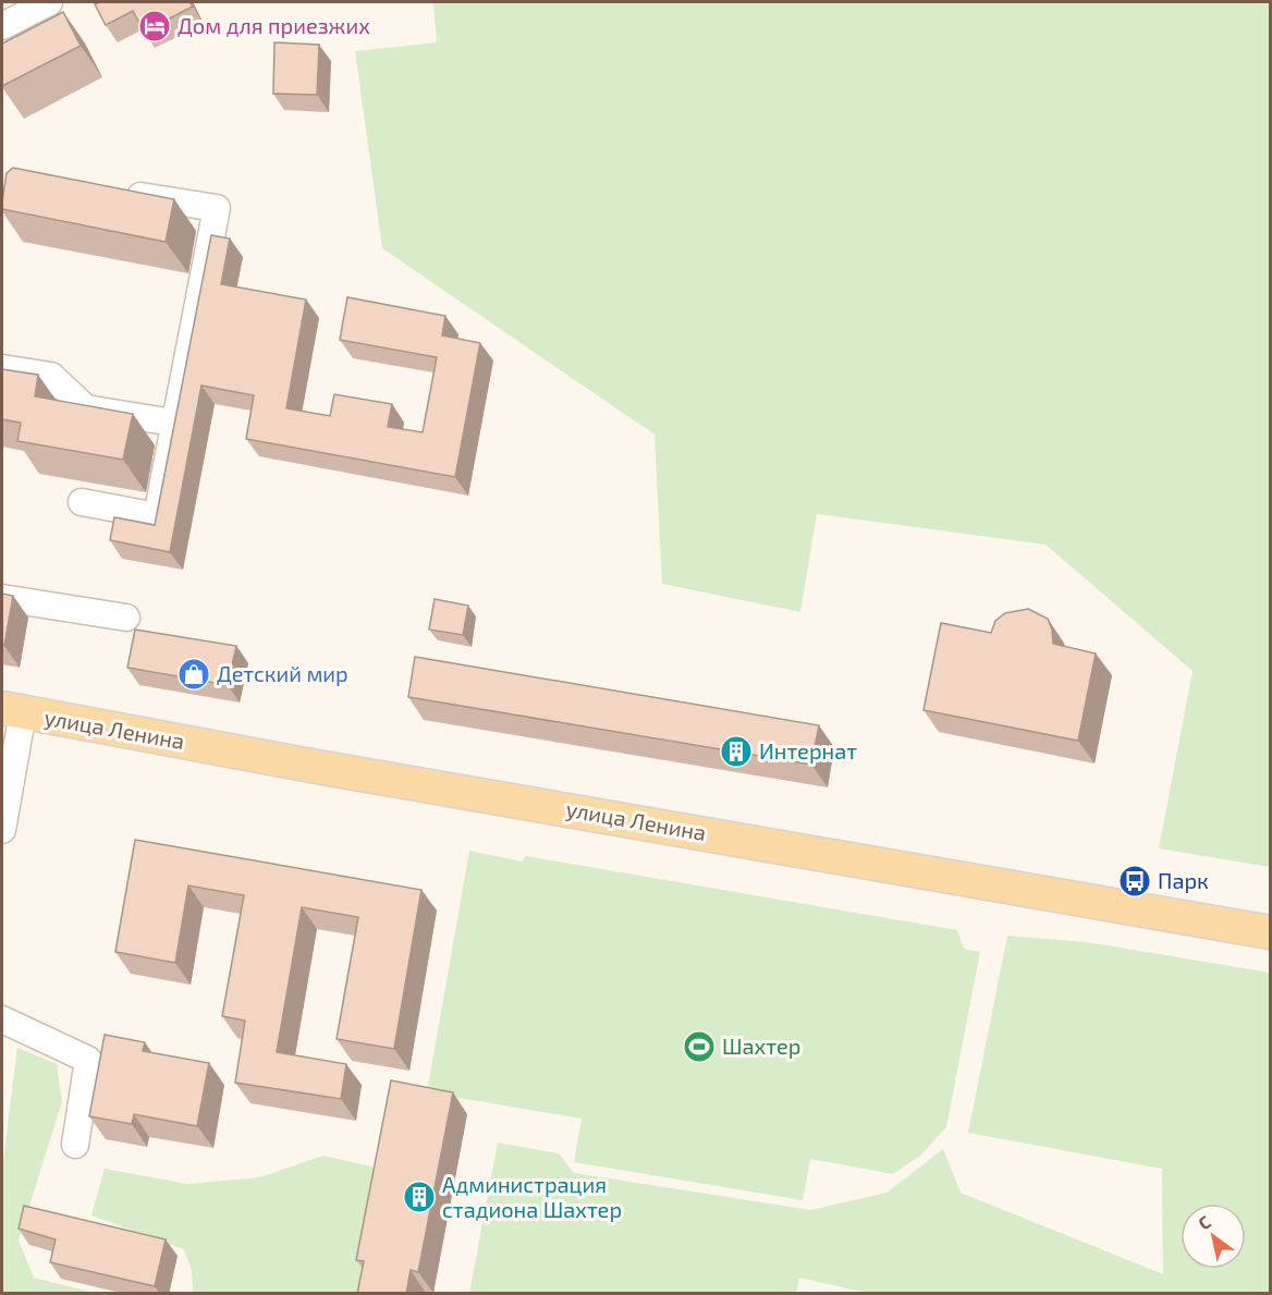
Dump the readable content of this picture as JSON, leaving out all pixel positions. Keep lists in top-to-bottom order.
{
  "streets": {
    "main road": ["улица Ленина"]
  },
  "places": {
    "hotel": ["Дом для приезжих"],
    "shop": ["Детский мир"],
    "building": ["Интернат", "Администрация стадиона Шахтер"],
    "bus stop": ["Парк"],
    "sports": ["Шахтер"]
  },
  "north": "top left"
}
